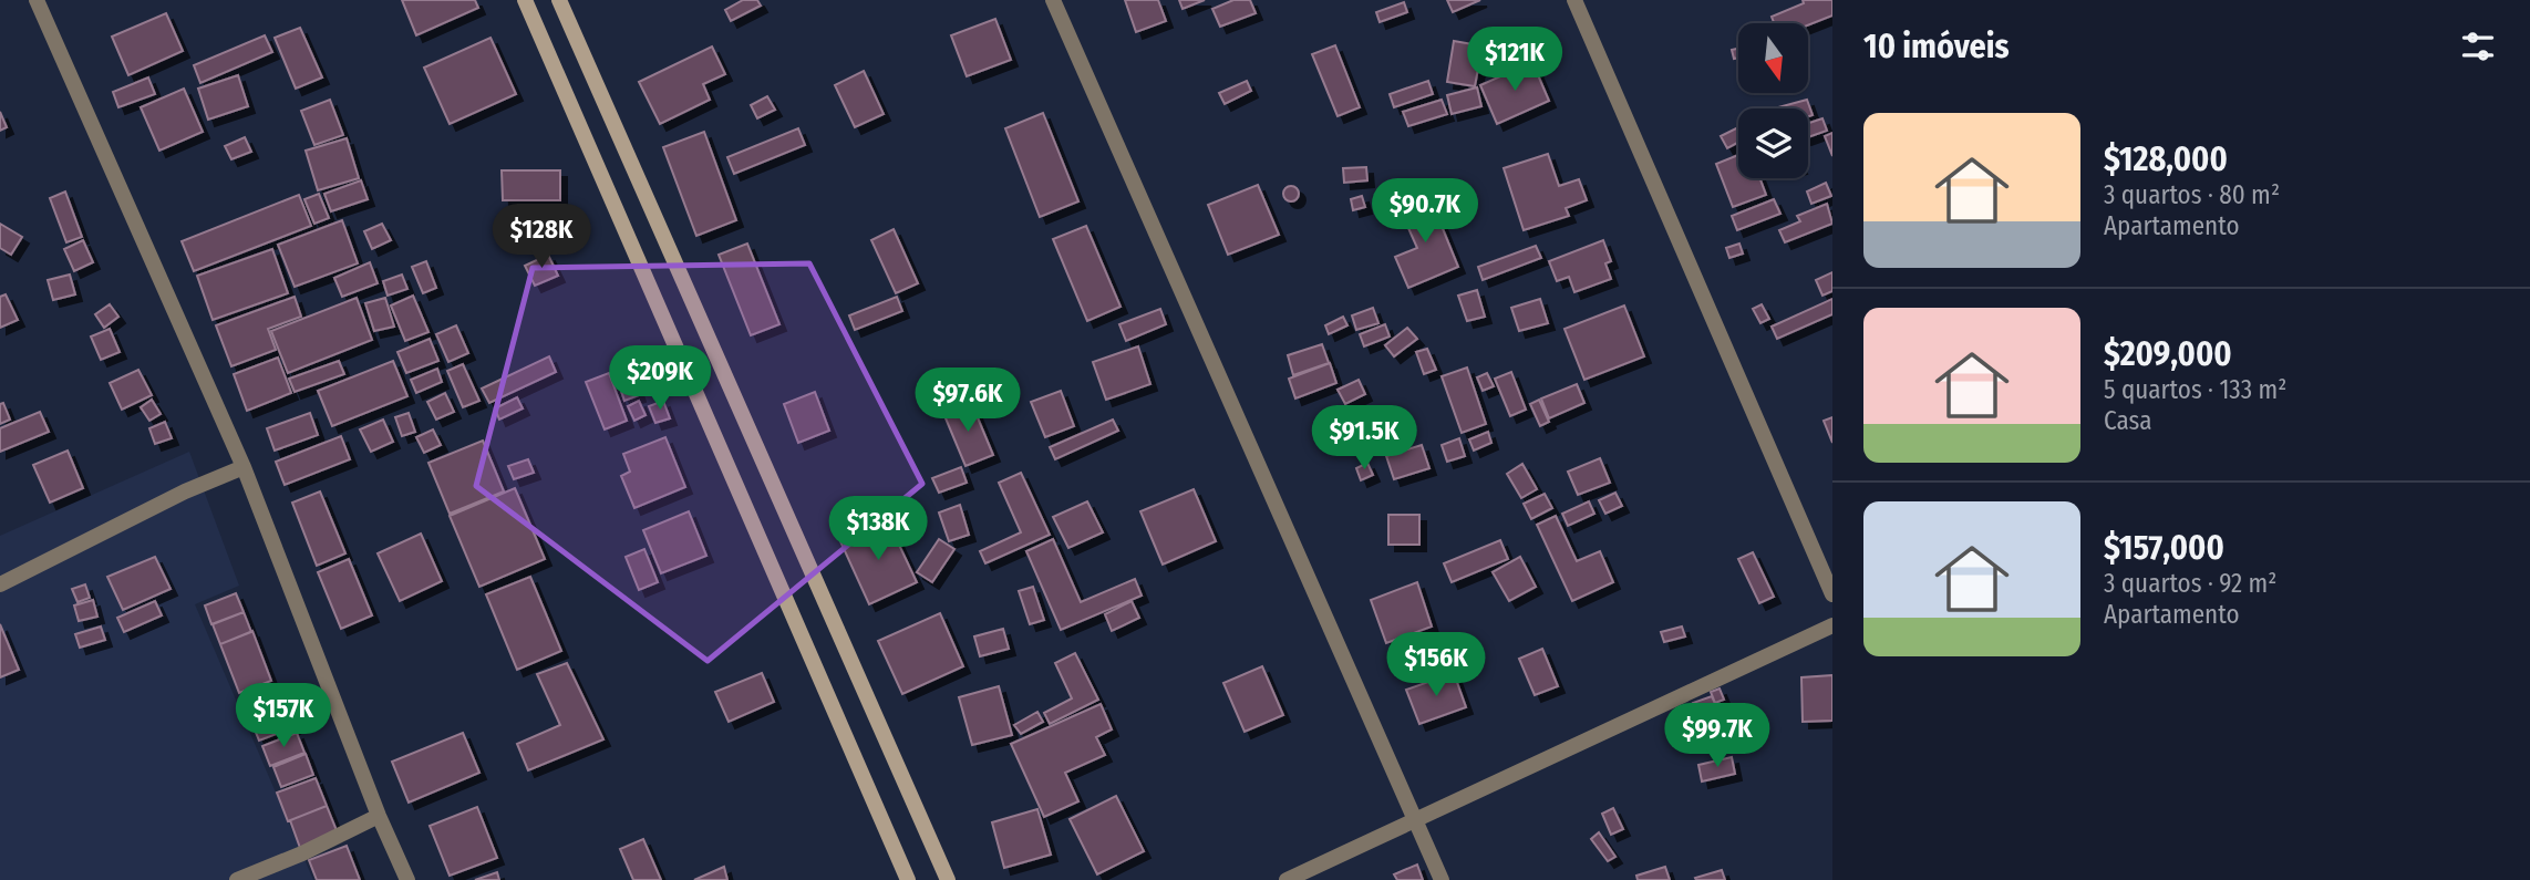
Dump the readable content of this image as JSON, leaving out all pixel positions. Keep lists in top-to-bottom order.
{
  "north": "bottom",
  "page": {
    "heading": "10 imóveis",
    "price": [
      "$121K",
      "$90.7K",
      "$128K",
      "$209K",
      "$97.6K",
      "$91.5K",
      "$138K",
      "$156K",
      "$157K",
      "$99.7K"
    ],
    "list": [
      {
        "name": "$128,000",
        "note": "3 quartos · 80 m² · Apartamento"
      },
      {
        "name": "$209,000",
        "note": "5 quartos · 133 m² · Casa"
      },
      {
        "name": "$157,000",
        "note": "3 quartos · 92 m² · Apartamento"
      }
    ]
  }
}
